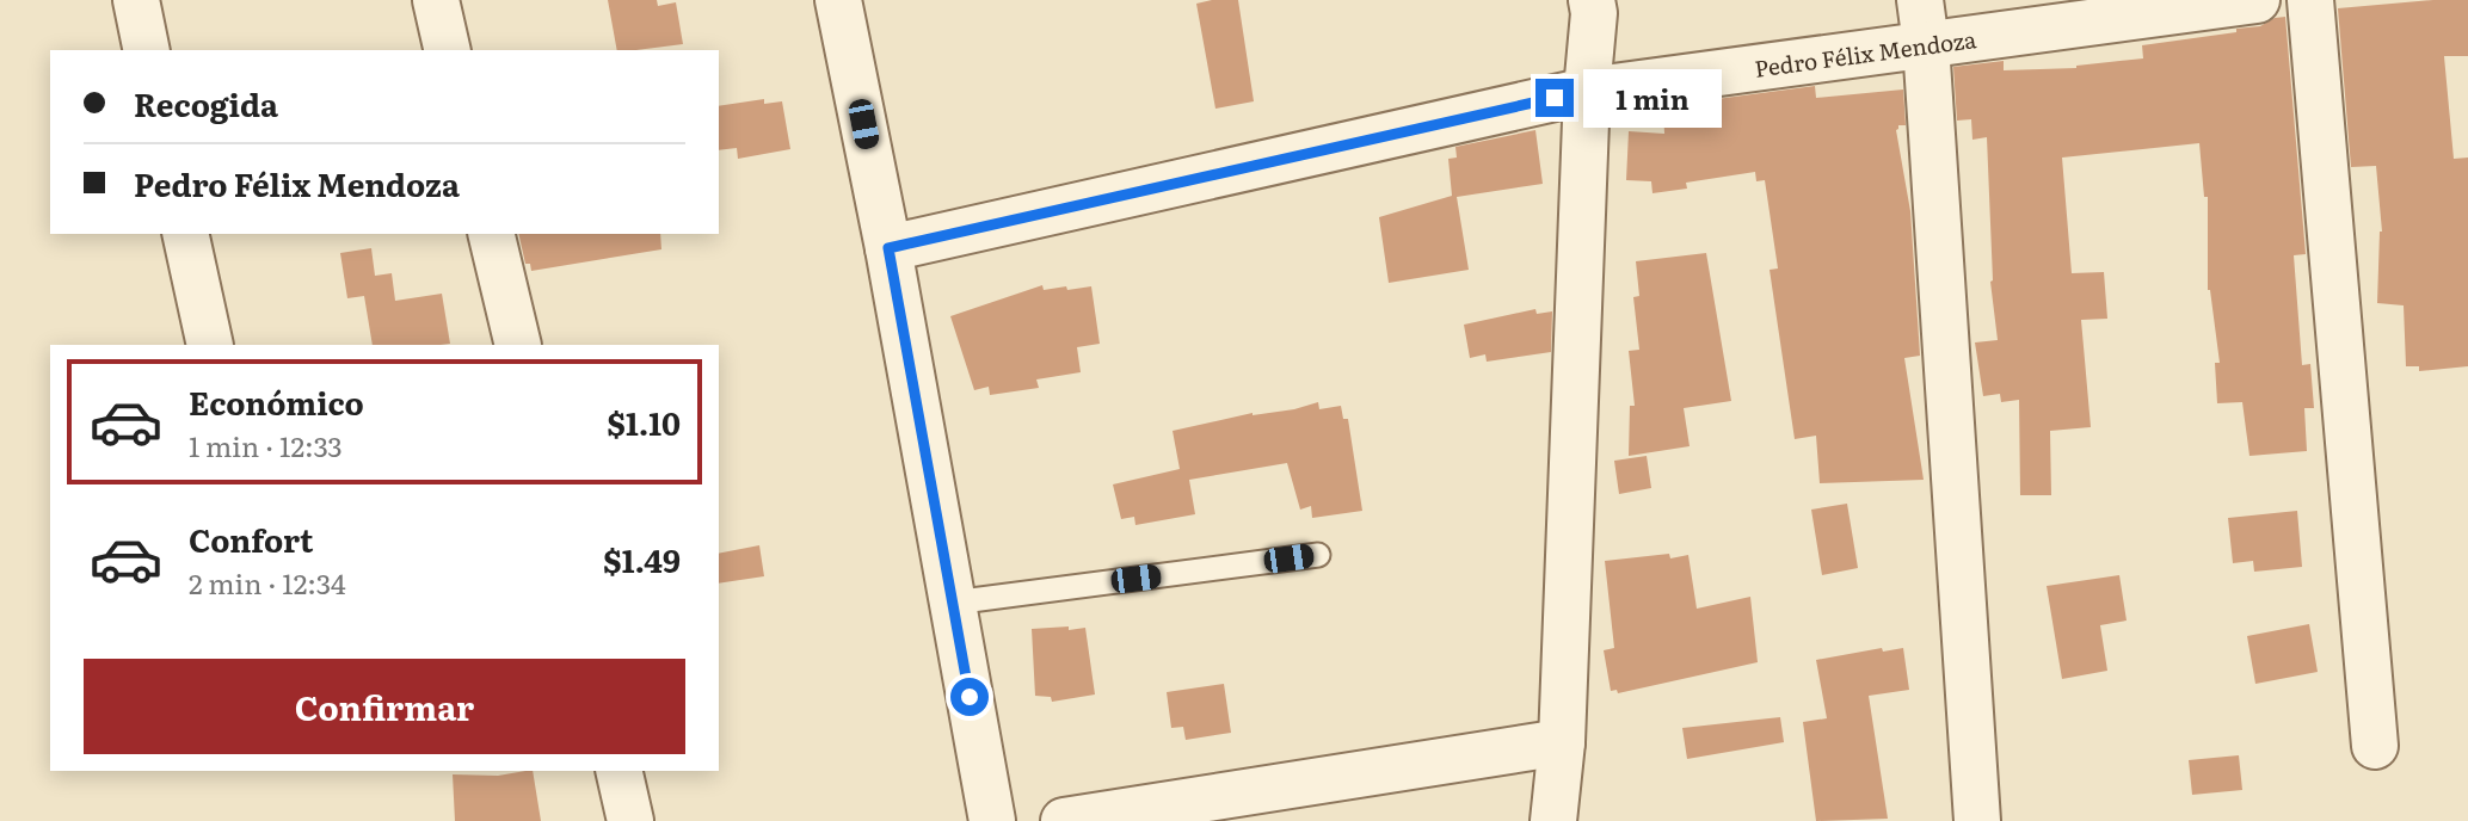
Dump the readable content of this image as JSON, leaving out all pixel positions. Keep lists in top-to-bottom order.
{
  "streets": {
    "street": ["Pedro Félix Mendoza"]
  },
  "page": {
    "banner": ["Recogida", "Pedro Félix Mendoza"],
    "bubble": "1 min",
    "list": [
      {
        "name": "Económico",
        "note": "1 min · 12:33",
        "value": "$1.10"
      },
      {
        "name": "Confort",
        "note": "2 min · 12:34",
        "value": "$1.49"
      }
    ],
    "buttons": "Confirmar"
  }
}
